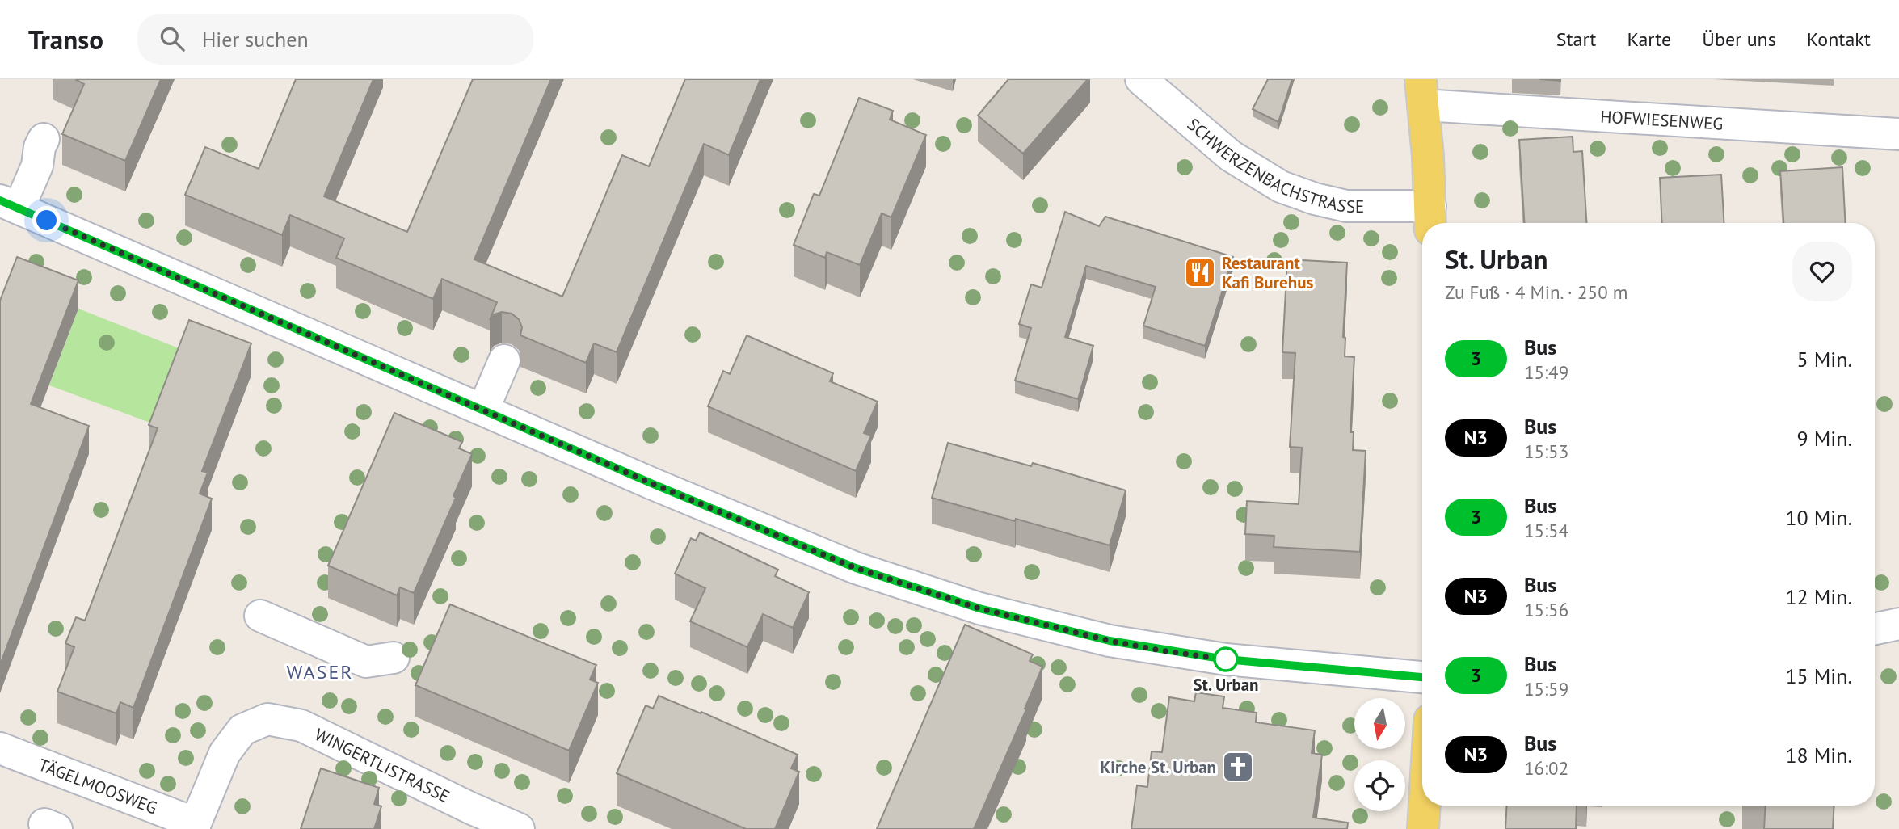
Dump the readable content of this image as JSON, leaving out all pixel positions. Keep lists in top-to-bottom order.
{
  "streets": {
    "street": [
      "HOFWIESENWEG",
      "SCHWERZENBACHSTRASSE",
      "WINGERTLISTRASSE",
      "TÄGELMOOSWEG"
    ]
  },
  "crossings": [
    ["WINGERTLISTRASSE", "TÄGELMOOSWEG"]
  ],
  "districts": ["WASER"],
  "places": {
    "restaurant": ["Restaurant Kafi Burehus"],
    "other": ["St. Urban"],
    "church": ["Kirche St. Urban"]
  },
  "lines": ["bus line 3"],
  "north": "bottom",
  "page": {
    "header": "Transo",
    "search": "Hier suchen",
    "nav": [
      "Start",
      "Karte",
      "Über uns",
      "Kontakt"
    ],
    "heading": ["St. Urban", "Zu Fuß · 4 Min. · 250 m"],
    "list": [
      {
        "mark": "3",
        "name": "Bus",
        "note": "15:49",
        "value": "5 Min."
      },
      {
        "mark": "N3",
        "name": "Bus",
        "note": "15:53",
        "value": "9 Min."
      },
      {
        "mark": "3",
        "name": "Bus",
        "note": "15:54",
        "value": "10 Min."
      },
      {
        "mark": "N3",
        "name": "Bus",
        "note": "15:56",
        "value": "12 Min."
      },
      {
        "mark": "3",
        "name": "Bus",
        "note": "15:59",
        "value": "15 Min."
      },
      {
        "mark": "N3",
        "name": "Bus",
        "note": "16:02",
        "value": "18 Min."
      }
    ]
  }
}
